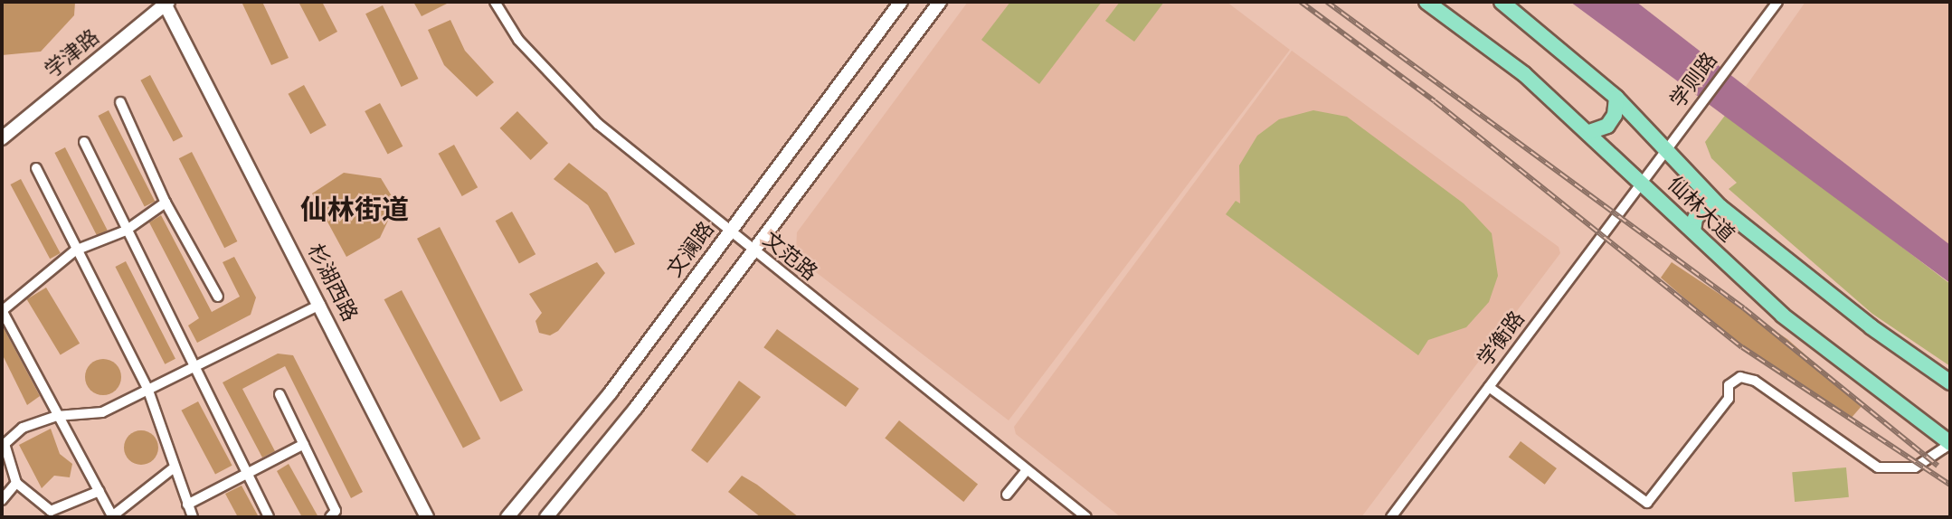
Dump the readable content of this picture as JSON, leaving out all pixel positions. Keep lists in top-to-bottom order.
{
  "streets": {
    "main road": [
      "学津路",
      "仙林大道",
      "文澜路",
      "杉湖西路"
    ],
    "street": ["学则路", "文范路", "学衡路"]
  },
  "crossings": [
    ["学津路", "杉湖西路"],
    ["学则路", "仙林大道"],
    ["学则路", "学衡路"],
    ["仙林大道", "学衡路"],
    ["文澜路", "文范路"]
  ],
  "districts": ["仙林街道"]
}
